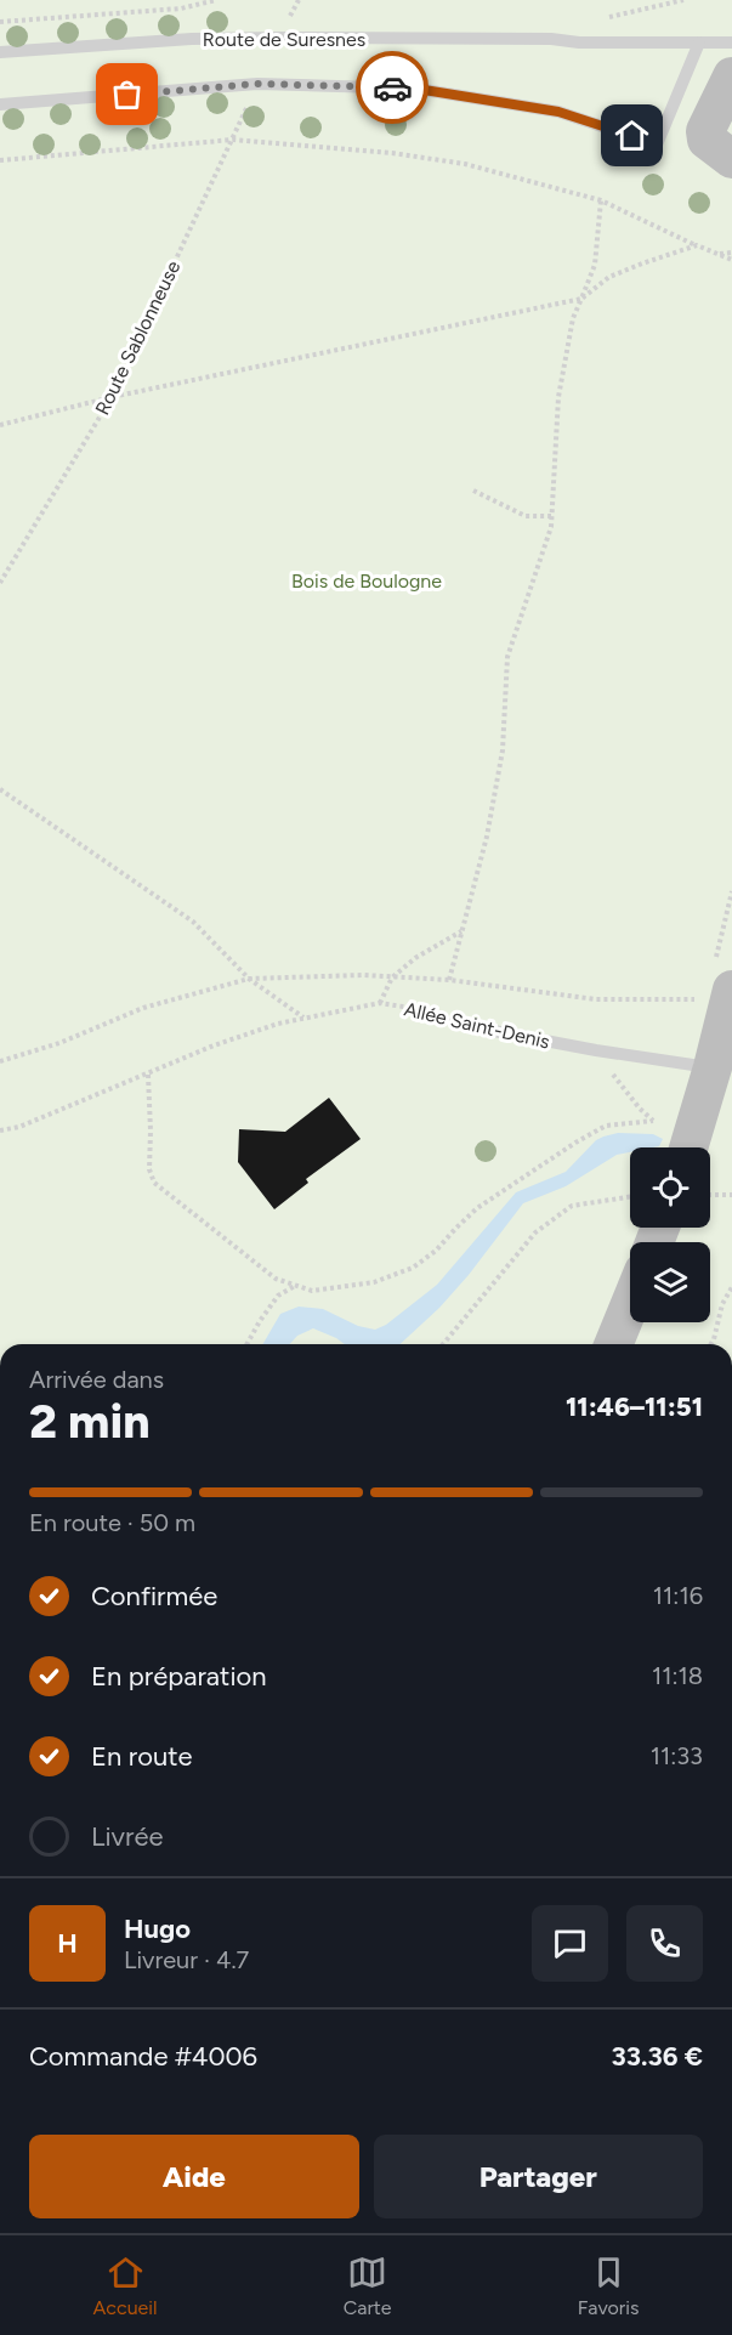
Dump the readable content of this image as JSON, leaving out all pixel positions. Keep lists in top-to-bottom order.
{
  "streets": {
    "lane": ["Route de Suresnes", "Allée Saint-Denis"],
    "path": ["Route Sablonneuse"]
  },
  "parks": ["Bois de Boulogne"],
  "page": {
    "heading": ["2 min", "Arrivée dans", "11:46–11:51"],
    "panel": [
      "Hugo",
      "Livreur · 4.7",
      "Commande #4006",
      "33.36 €"
    ],
    "bar": "En route · 50 m",
    "list": [
      ["Confirmée", "11:16"],
      ["En préparation", "11:18"],
      ["En route", "11:33"],
      "Livrée"
    ],
    "round": "H",
    "buttons": ["Aide", "Partager"],
    "tabs": ["Accueil", "Carte", "Favoris"]
  }
}
